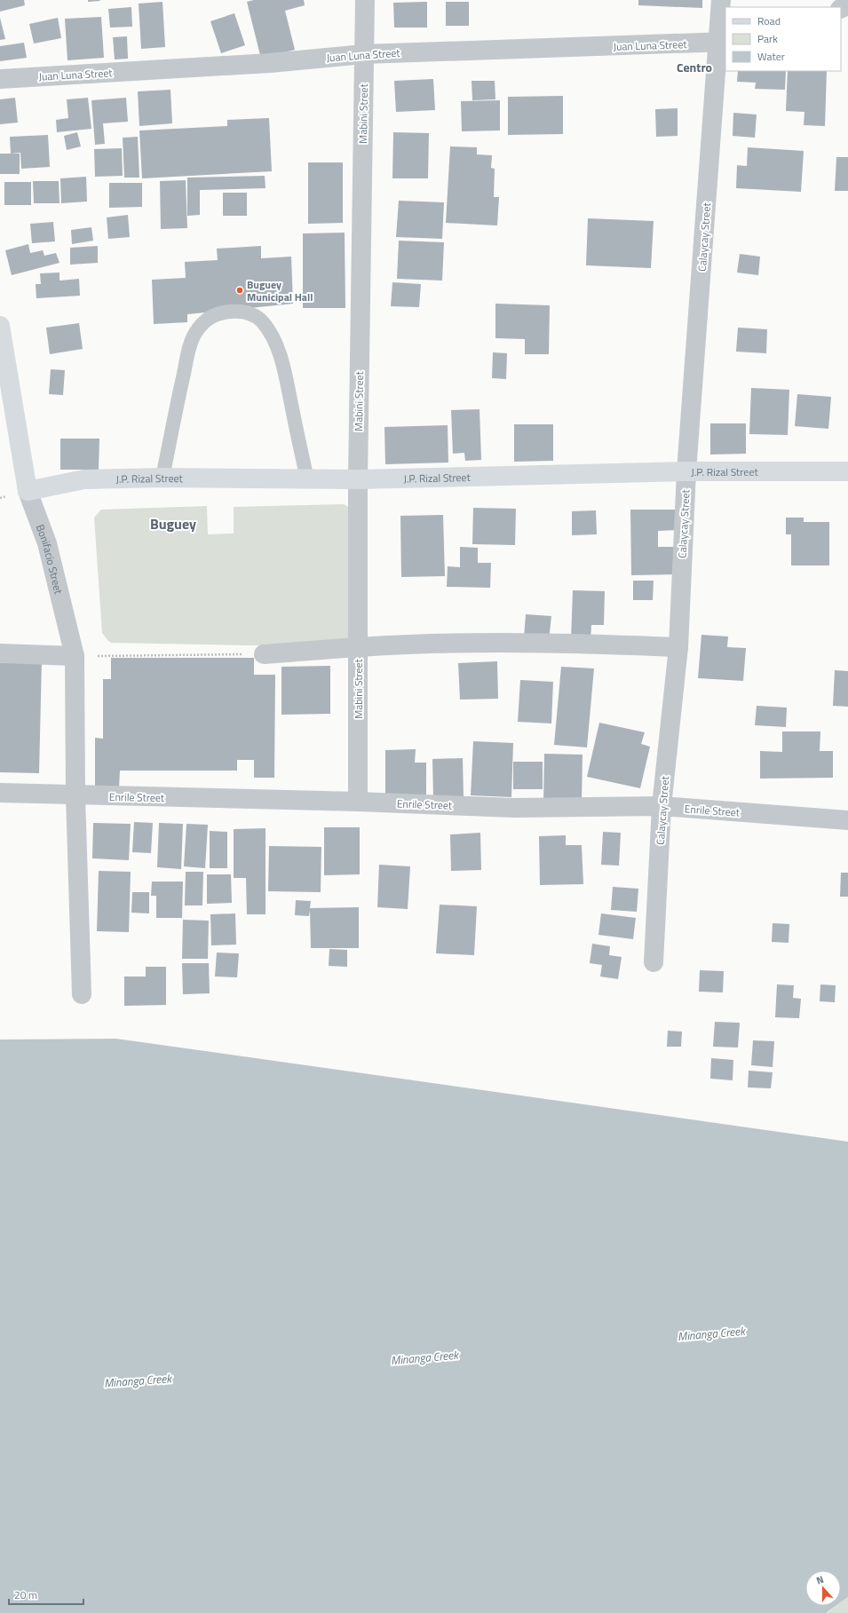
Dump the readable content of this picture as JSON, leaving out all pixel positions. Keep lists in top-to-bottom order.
{
  "streets": {
    "street": [
      "Juan Luna Street",
      "Mabini Street",
      "Calaycay Street",
      "J.P. Rizal Street",
      "Bonifacio Street",
      "Enrile Street"
    ]
  },
  "crossings": [
    ["Juan Luna Street", "Mabini Street"],
    ["Juan Luna Street", "Calaycay Street"],
    ["Mabini Street", "J.P. Rizal Street"],
    ["Mabini Street", "Enrile Street"],
    ["Calaycay Street", "J.P. Rizal Street"],
    ["Calaycay Street", "Enrile Street"],
    ["J.P. Rizal Street", "Bonifacio Street"],
    ["Bonifacio Street", "Enrile Street"]
  ],
  "districts": ["Centro", "Buguey"],
  "water": ["Minanga Creek"],
  "places": ["Buguey Municipal Hall"],
  "legend": ["Road", "Park", "Water"],
  "scale_bar": "20 m",
  "north": "top"
}
